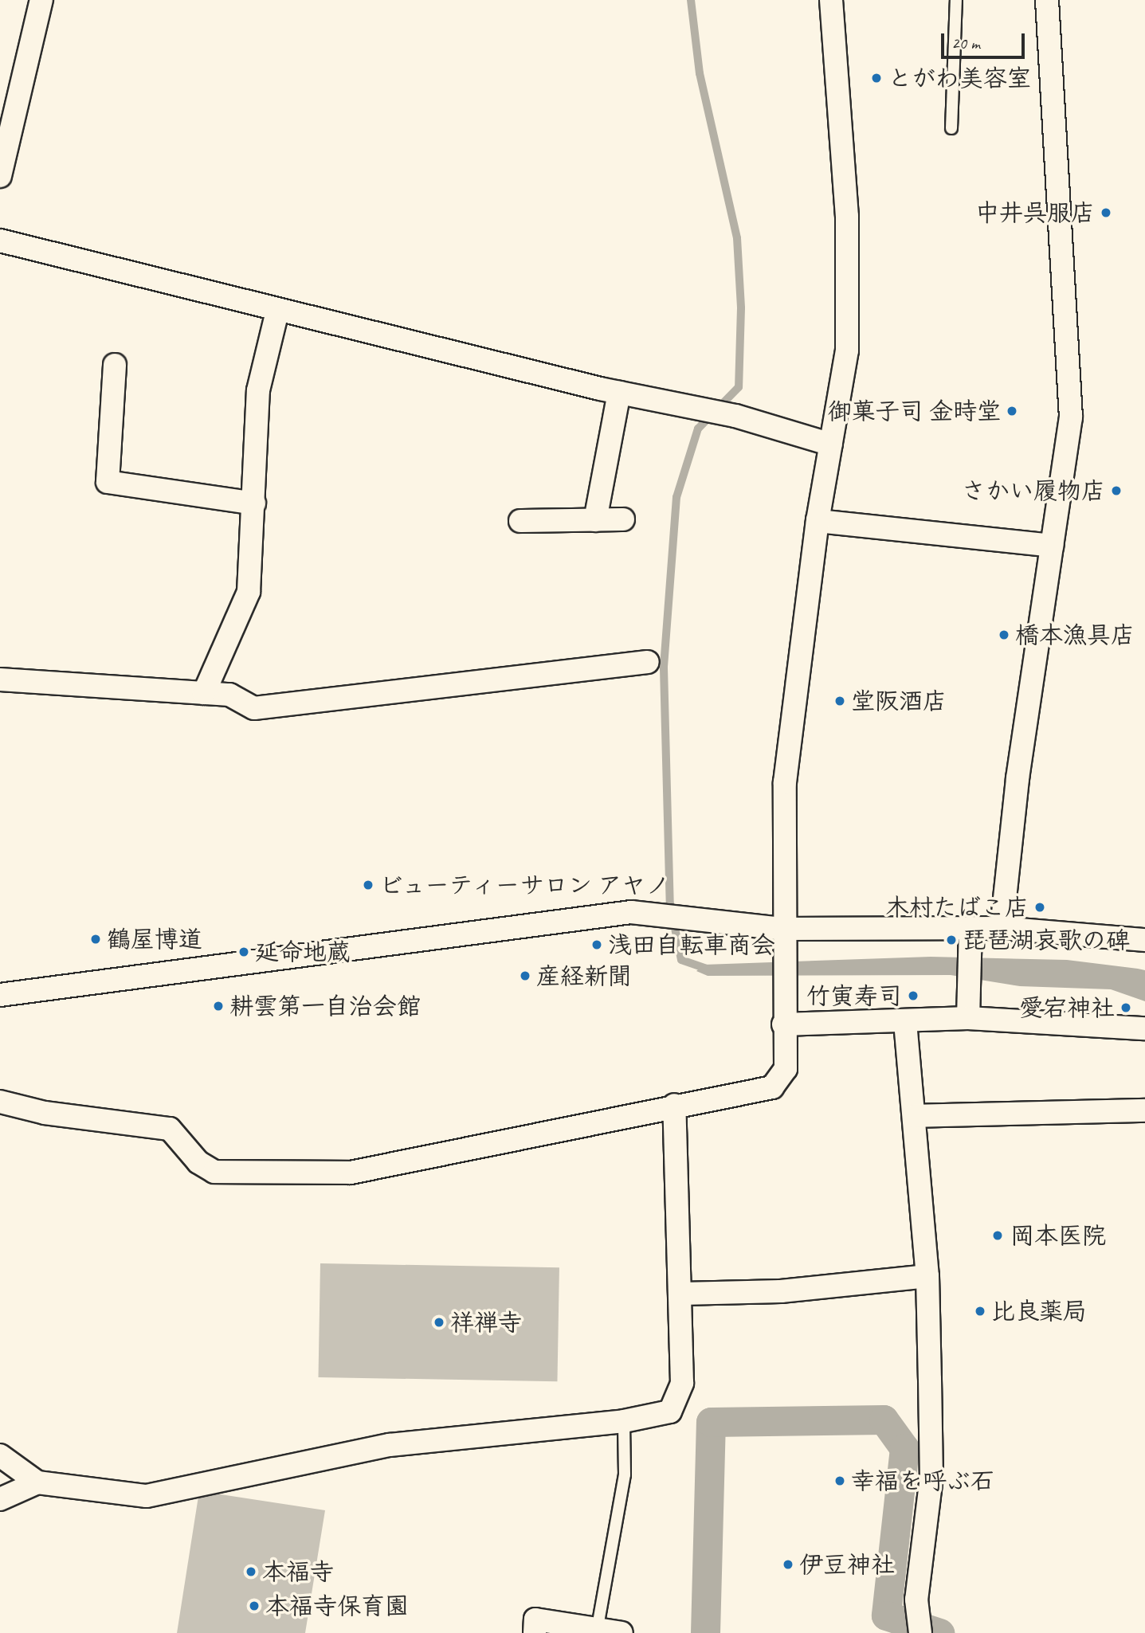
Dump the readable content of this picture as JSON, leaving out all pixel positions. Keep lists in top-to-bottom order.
{
  "places": [
    "とがわ美容室",
    "中井呉服店",
    "御菓子司 金時堂",
    "さかい履物店",
    "橋本漁具店",
    "堂阪酒店",
    "ビューティーサロン アヤノ",
    "木村たばこ店",
    "鶴屋博道",
    "琵琶湖哀歌の碑",
    "浅田自転車商会",
    "延命地蔵",
    "産経新聞",
    "竹寅寿司",
    "耕雲第一自治会館",
    "愛宕神社",
    "岡本医院",
    "比良薬局",
    "祥禅寺",
    "幸福を呼ぶ石",
    "伊豆神社",
    "本福寺",
    "本福寺保育園"
  ],
  "scale_bar": "20 m"
}
